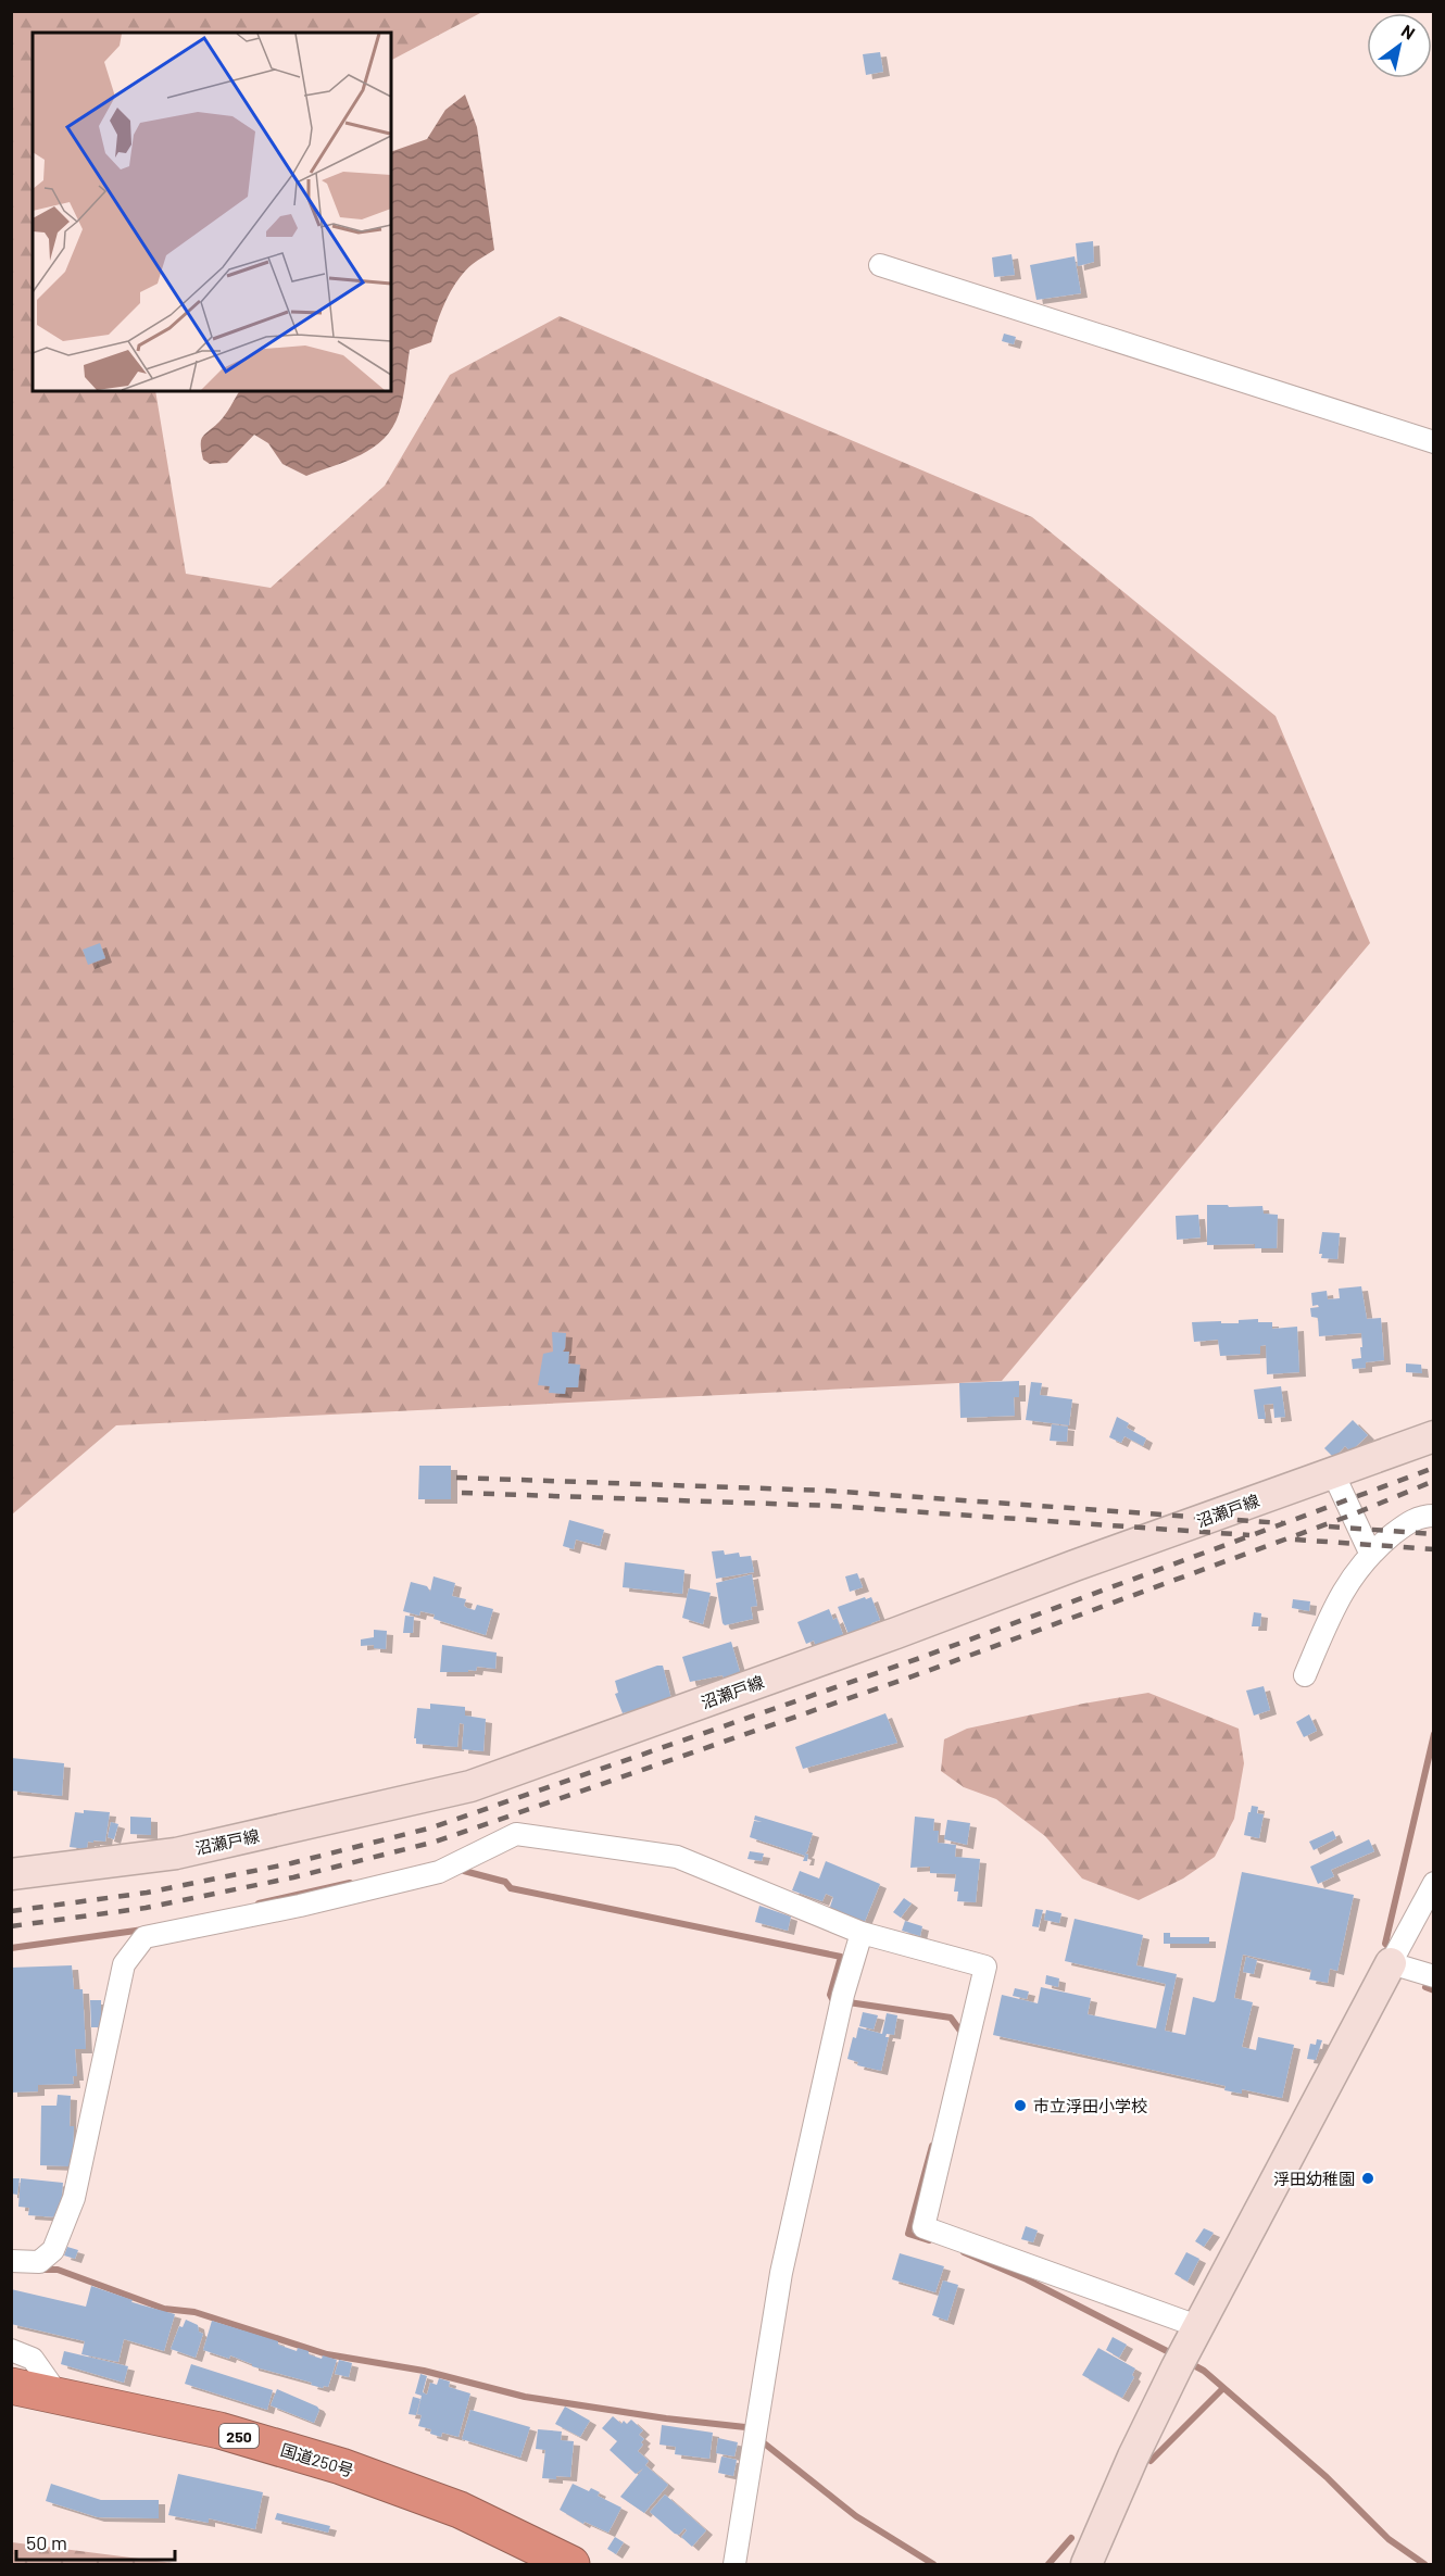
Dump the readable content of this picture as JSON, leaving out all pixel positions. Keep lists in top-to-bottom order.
{
  "streets": {
    "highway": ["250", "国道250号"],
    "main road": ["沼瀬戸線"]
  },
  "places": ["市立浮田小学校", "浮田幼稚園"],
  "scale_bar": "50 m",
  "north": "top right"
}
